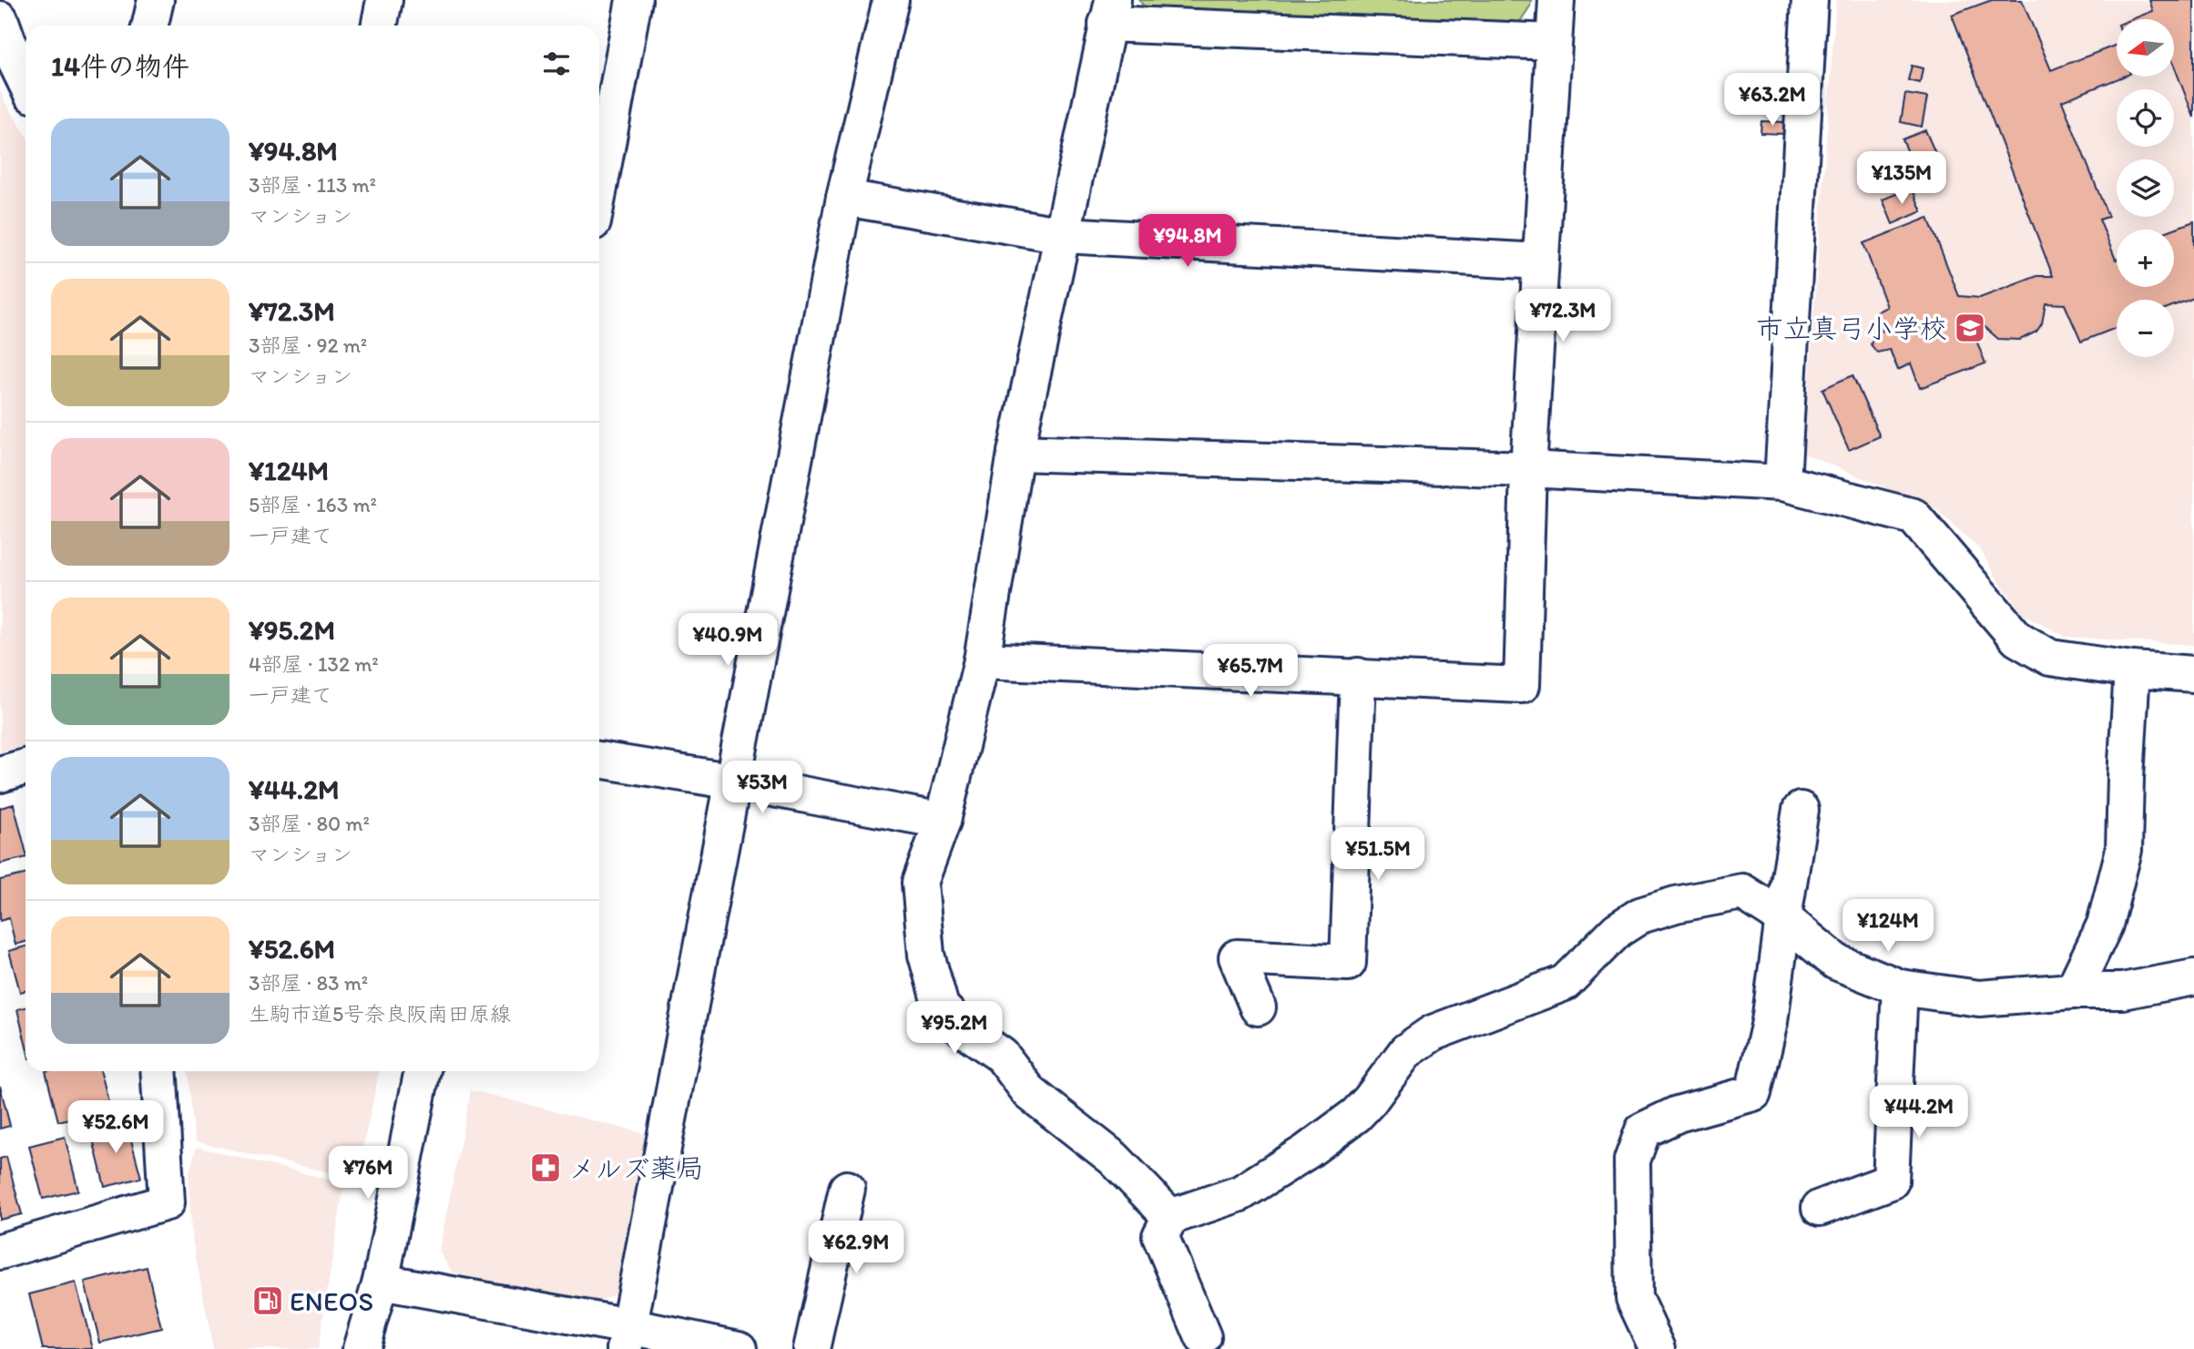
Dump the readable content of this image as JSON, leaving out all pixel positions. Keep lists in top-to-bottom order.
{
  "places": {
    "school or university": ["市立真弓小学校"],
    "pharmacy": ["メルズ薬局"],
    "fuel station": ["ENEOS"]
  },
  "north": "left",
  "page": {
    "map_buttons": ["+", "−"],
    "heading": "14件の物件",
    "price": [
      "¥63.2M",
      "¥135M",
      "¥94.8M",
      "¥72.3M",
      "¥40.9M",
      "¥65.7M",
      "¥53M",
      "¥51.5M",
      "¥124M",
      "¥95.2M",
      "¥44.2M",
      "¥52.6M",
      "¥76M",
      "¥62.9M"
    ],
    "list": [
      {
        "name": "¥94.8M",
        "note": "3部屋 · 113 m² · マンション"
      },
      {
        "name": "¥72.3M",
        "note": "3部屋 · 92 m² · マンション"
      },
      {
        "name": "¥124M",
        "note": "5部屋 · 163 m² · 一戸建て"
      },
      {
        "name": "¥95.2M",
        "note": "4部屋 · 132 m² · 一戸建て"
      },
      {
        "name": "¥44.2M",
        "note": "3部屋 · 80 m² · マンション"
      },
      {
        "name": "¥52.6M",
        "note": "3部屋 · 83 m² · 生駒市道5号奈良阪南田原線"
      }
    ]
  }
}
